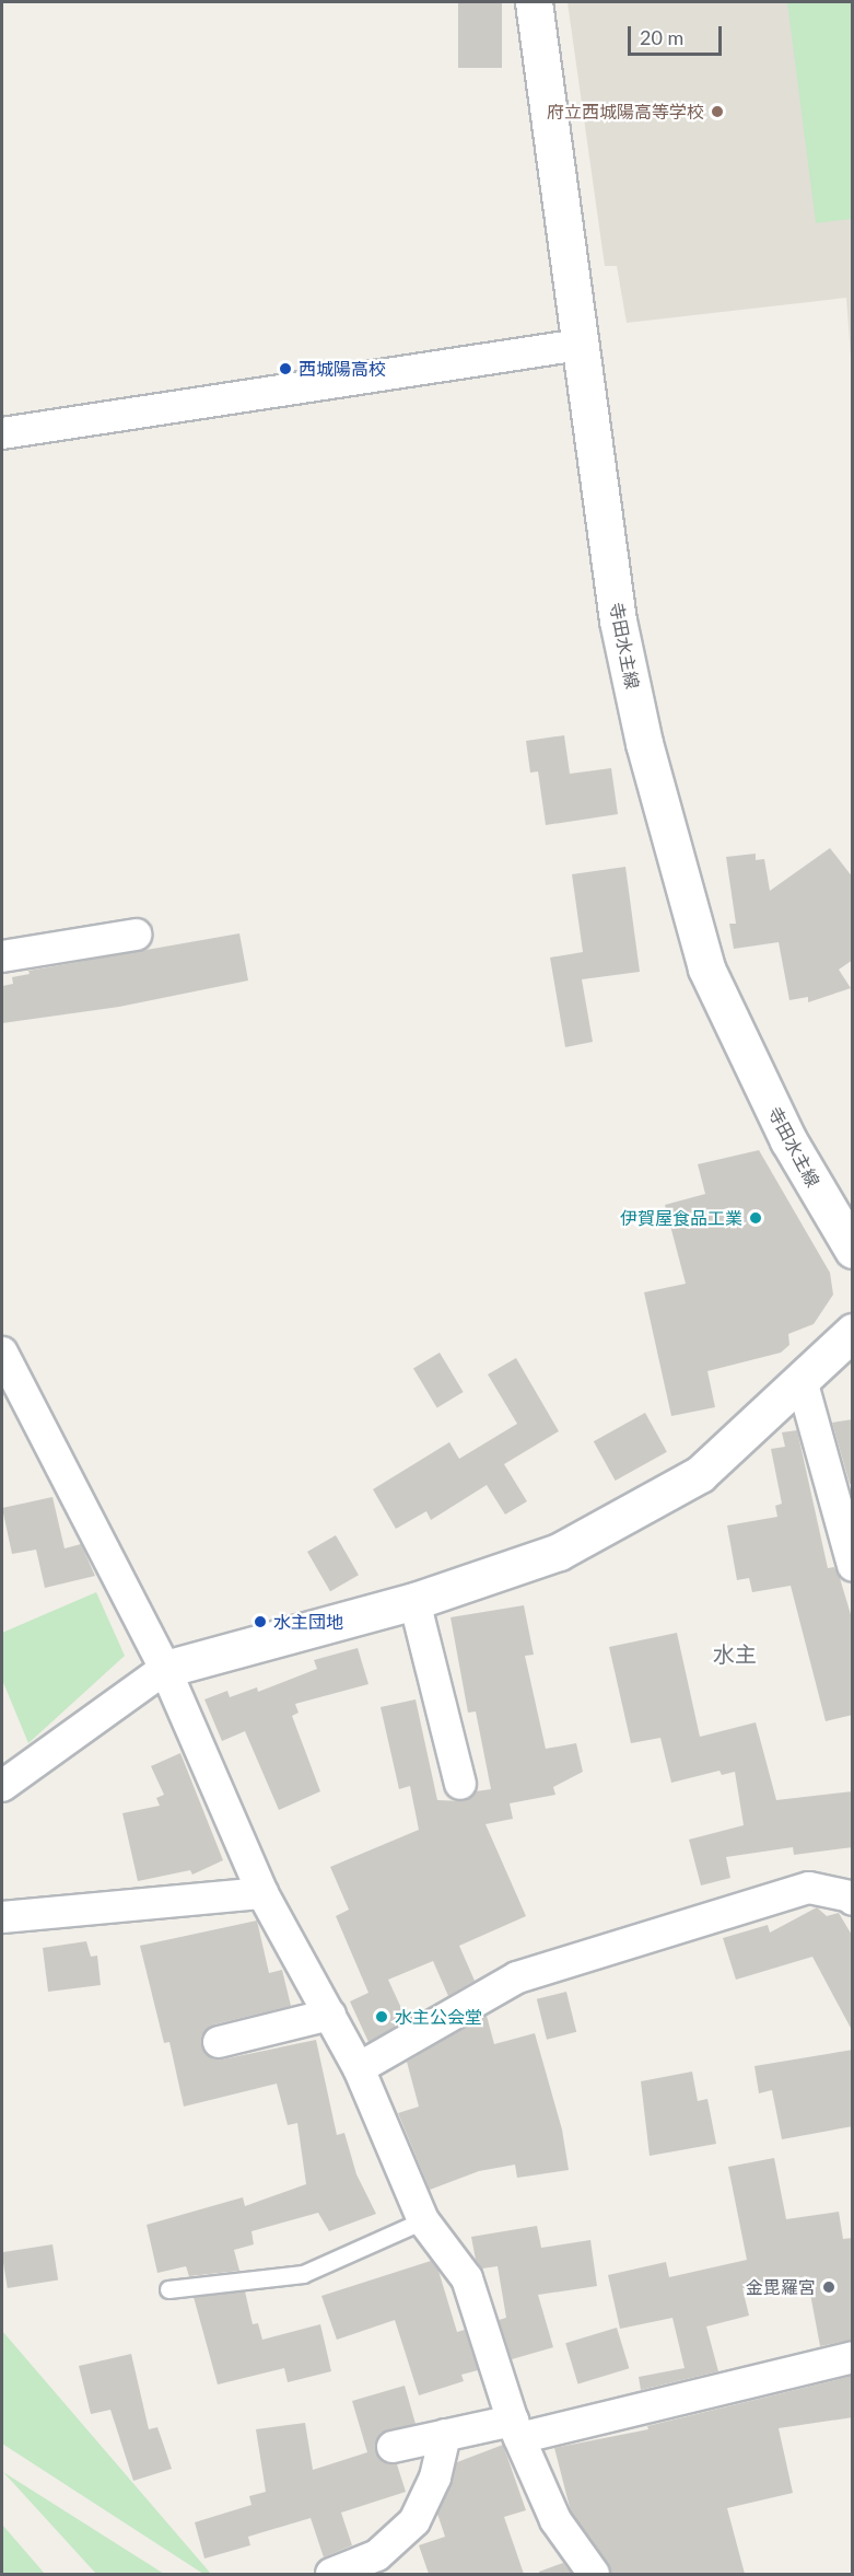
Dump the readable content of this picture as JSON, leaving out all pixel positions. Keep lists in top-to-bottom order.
{
  "streets": {
    "main road": ["寺田水主線"]
  },
  "districts": ["水主"],
  "places": [
    "府立西城陽高等学校",
    "西城陽高校",
    "伊賀屋食品工業",
    "水主団地",
    "水主公会堂",
    "金毘羅宮"
  ],
  "scale_bar": "20 m"
}
